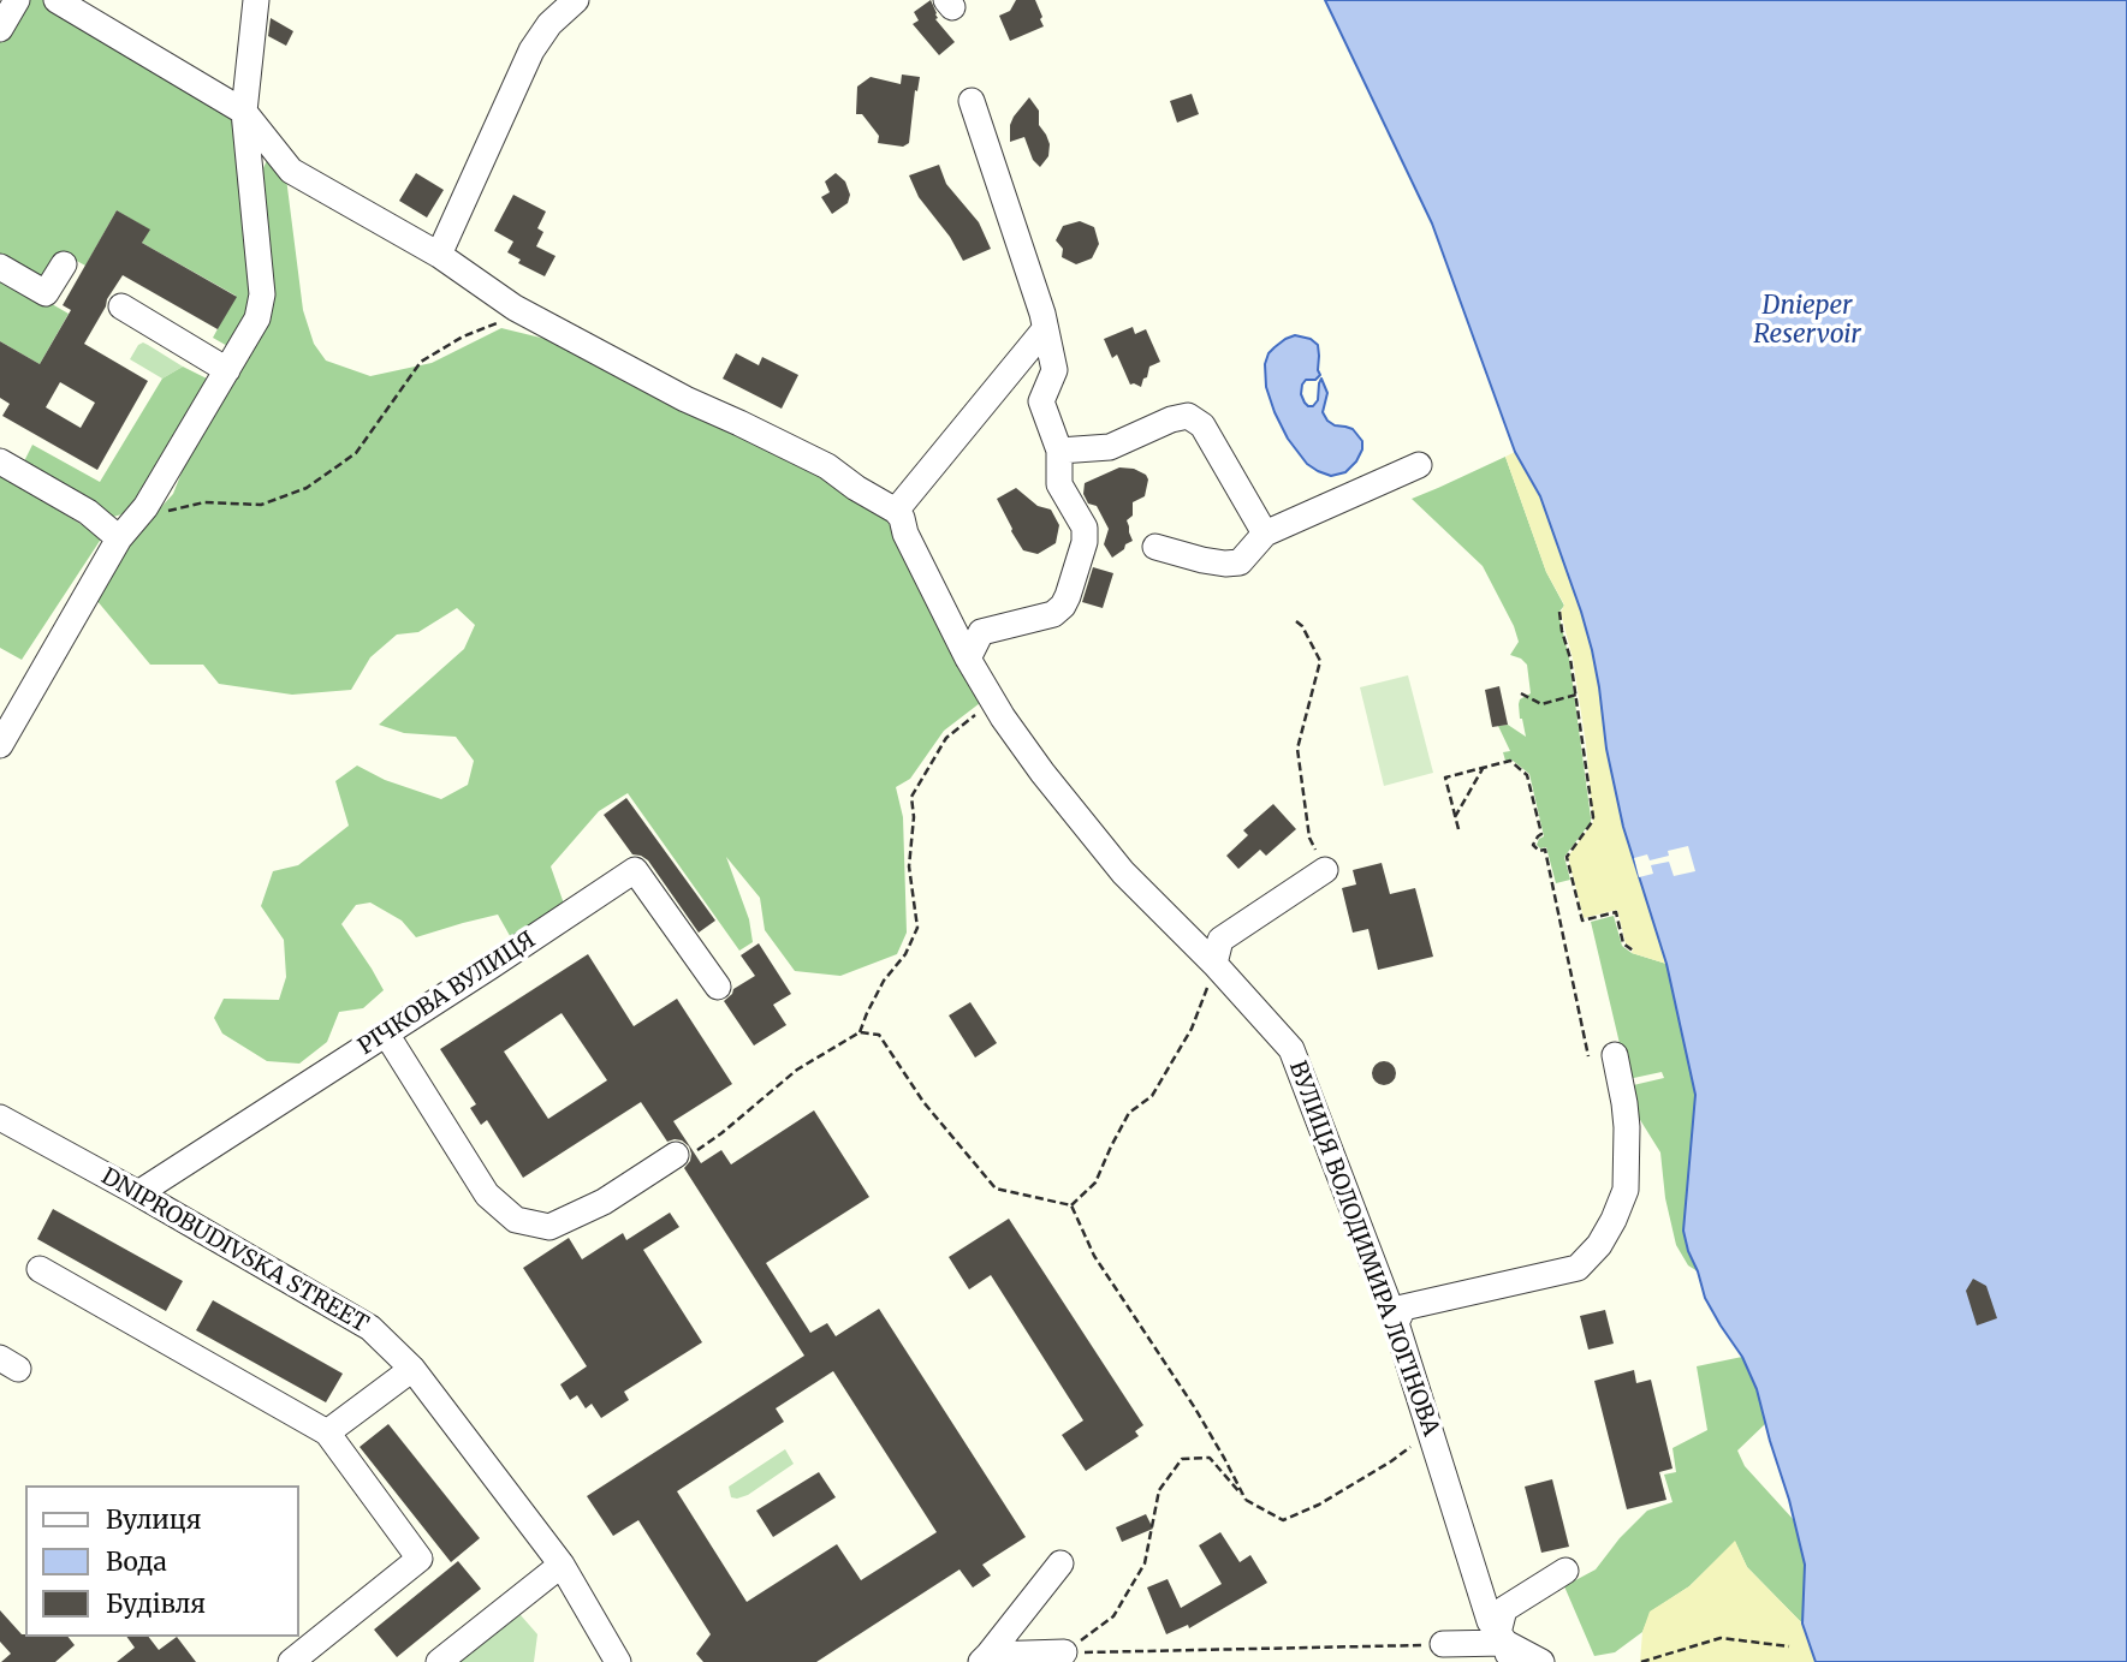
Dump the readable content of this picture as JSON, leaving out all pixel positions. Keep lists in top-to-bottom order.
{
  "streets": {
    "street": ["РІЧКОВА ВУЛИЦЯ", "ВУЛИЦЯ ВОЛОДИМИРА ЛОГІНОВА", "DNIPROBUDIVSKA STREET"]
  },
  "crossings": [
    ["РІЧКОВА ВУЛИЦЯ", "DNIPROBUDIVSKA STREET"]
  ],
  "water": ["Dnieper Reservoir"],
  "legend": ["Вулиця", "Вода", "Будівля"]
}
